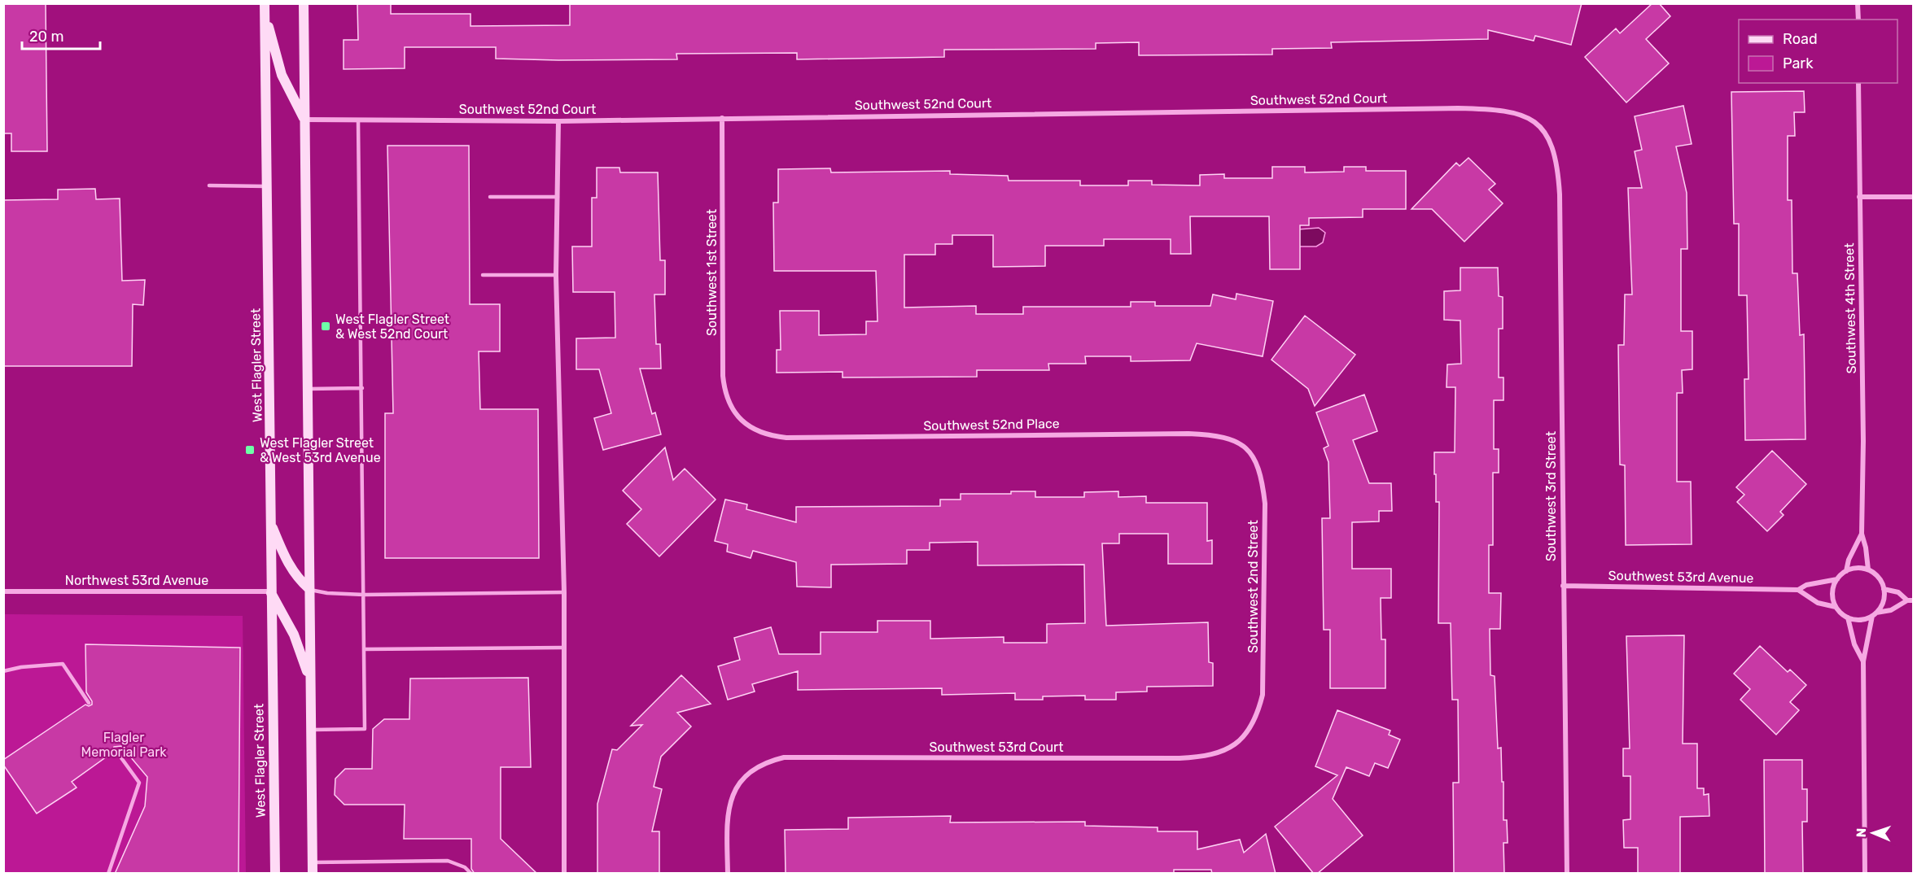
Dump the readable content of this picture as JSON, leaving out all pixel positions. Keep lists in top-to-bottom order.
{
  "streets": {
    "main road": ["West Flagler Street"],
    "street": [
      "Southwest 52nd Court",
      "Southwest 1st Street",
      "Southwest 4th Street",
      "Southwest 52nd Place",
      "Southwest 3rd Street",
      "Southwest 53rd Avenue",
      "Northwest 53rd Avenue",
      "Southwest 2nd Street",
      "Southwest 53rd Court"
    ]
  },
  "crossings": [
    ["Southwest 52nd Court", "Southwest 1st Street"],
    ["Southwest 52nd Court", "Southwest 3rd Street"],
    ["Southwest 1st Street", "Southwest 52nd Place"],
    ["Southwest 4th Street", "Southwest 53rd Avenue"],
    ["West Flagler Street", "Northwest 53rd Avenue"],
    ["Southwest 52nd Place", "Southwest 2nd Street"],
    ["Southwest 3rd Street", "Southwest 53rd Avenue"],
    ["Southwest 2nd Street", "Southwest 53rd Court"]
  ],
  "parks": ["Flagler Memorial Park"],
  "places": {
    "transit": ["West Flagler Street & West 52nd Court", "West Flagler Street & West 53rd Avenue"]
  },
  "legend": ["Road", "Park"],
  "scale_bar": "20 m",
  "north": "left"
}
